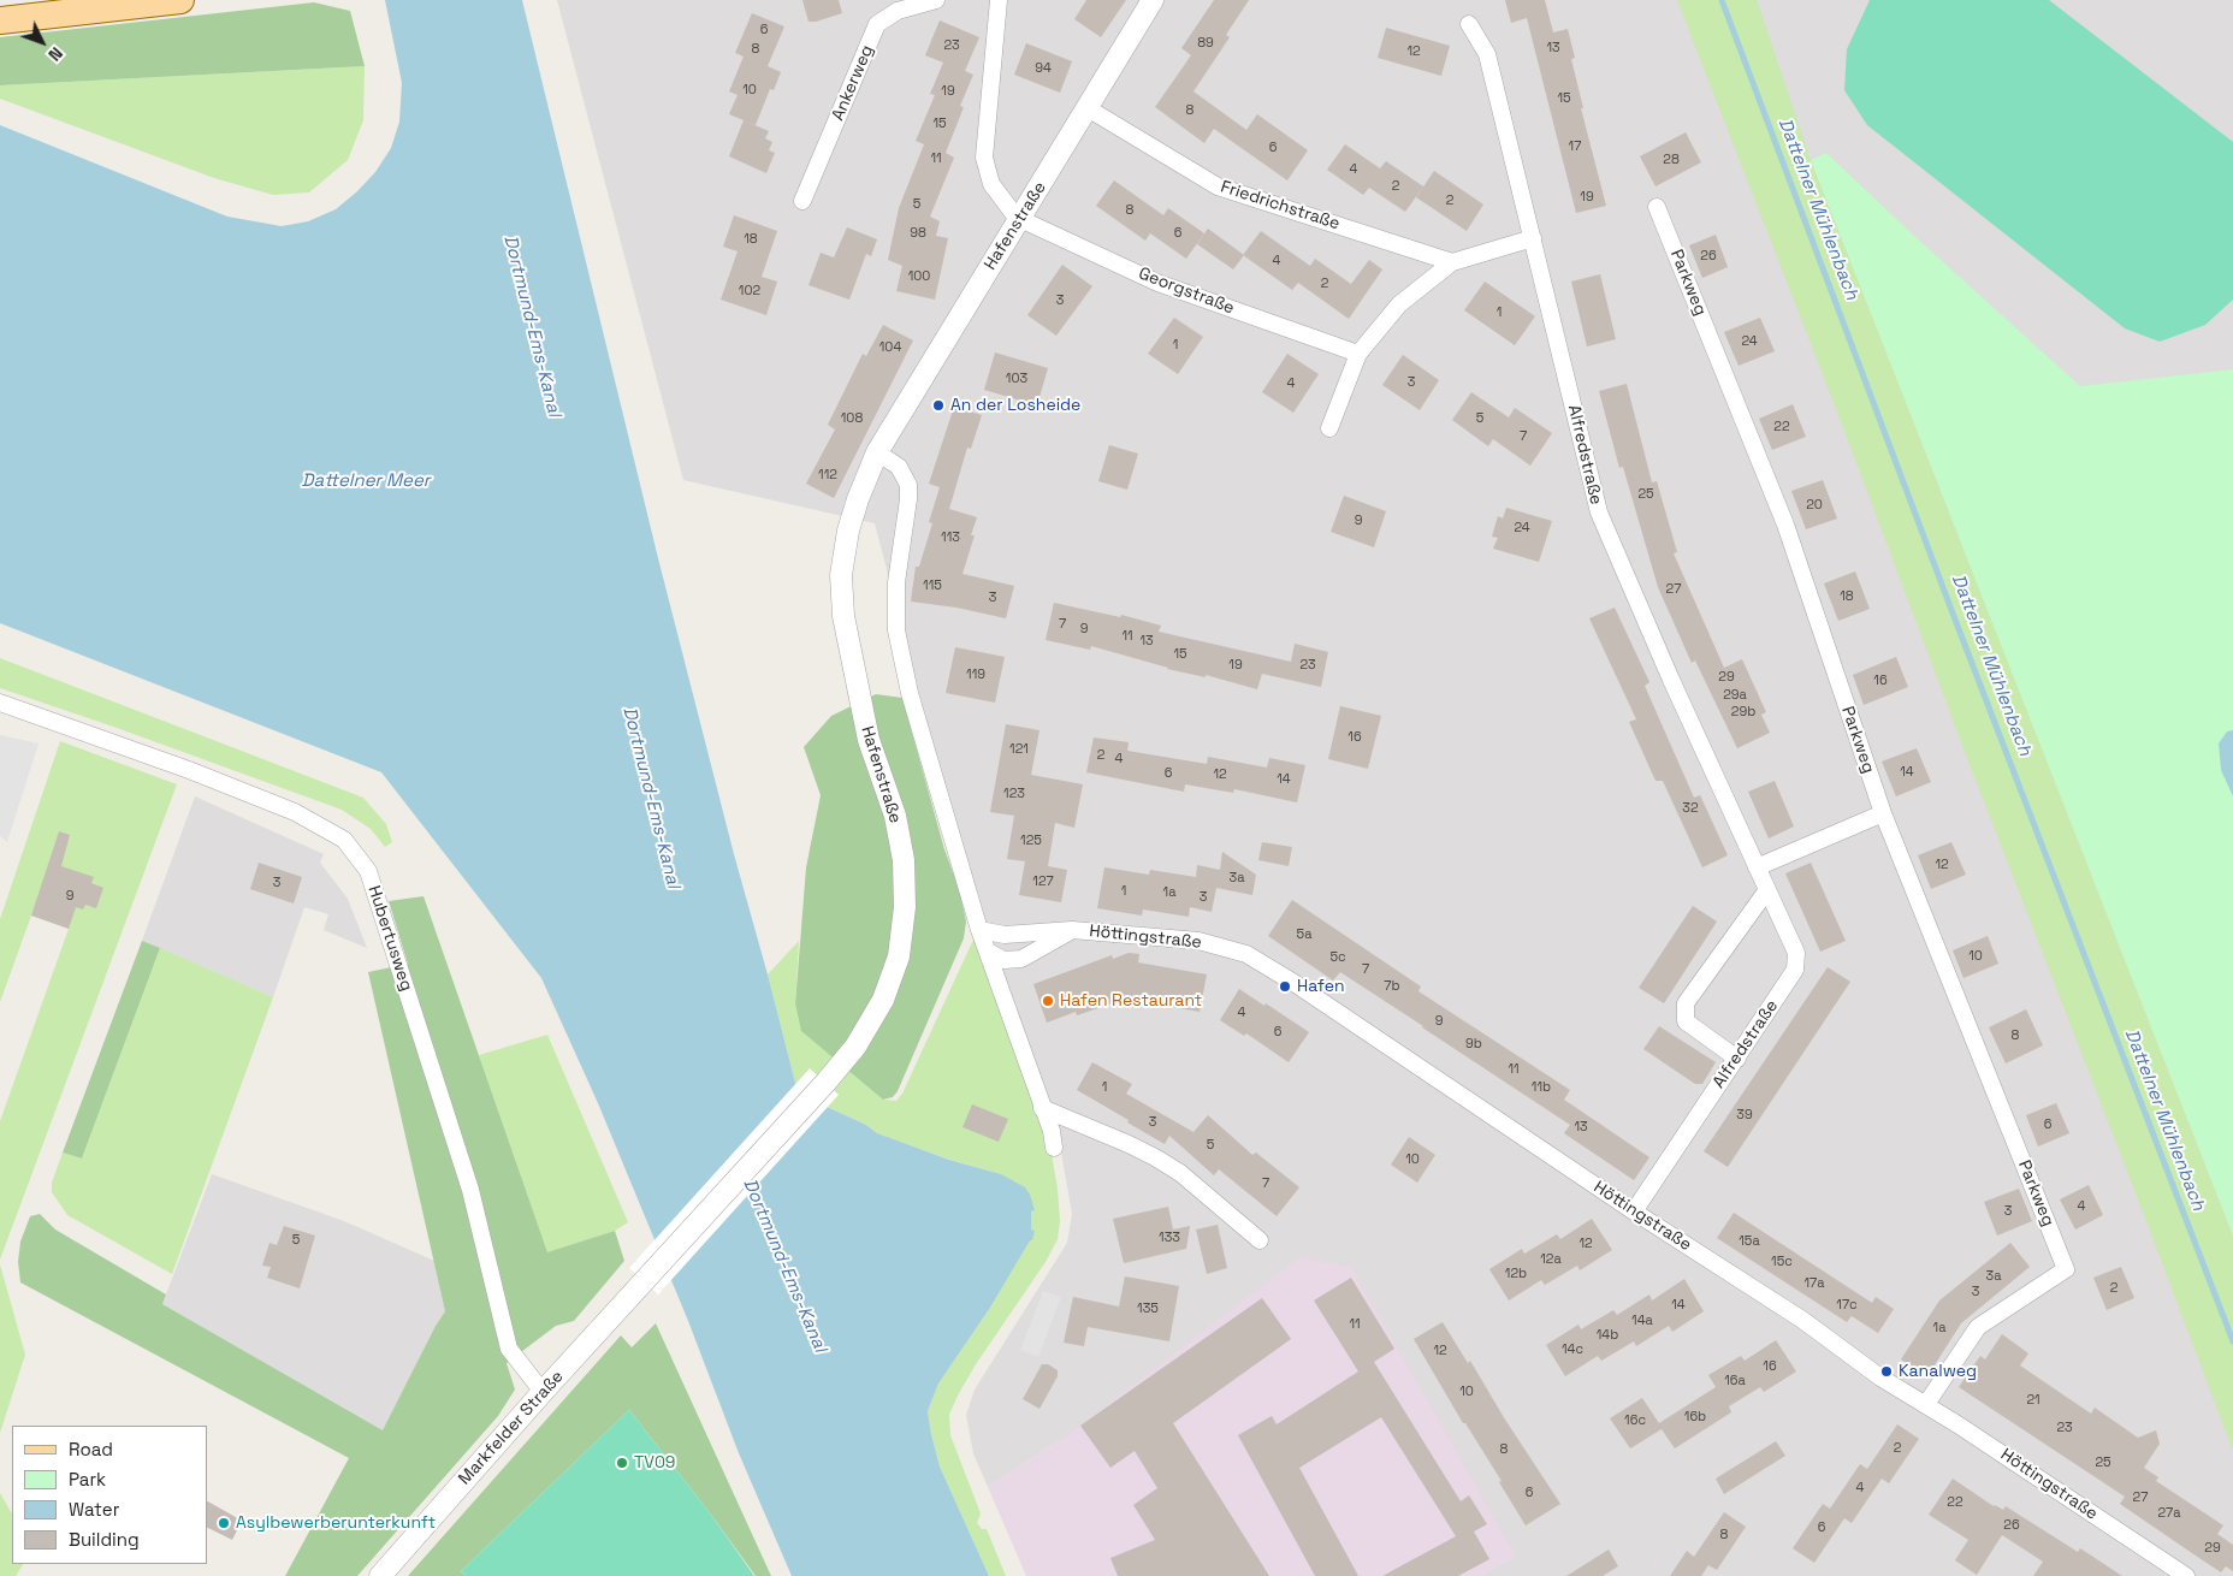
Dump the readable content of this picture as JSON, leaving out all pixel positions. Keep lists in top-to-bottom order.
{
  "streets": {
    "street": [
      "Ankerweg",
      "Friedrichstraße",
      "Hafenstraße",
      "Parkweg",
      "Georgstraße",
      "Alfredstraße",
      "Höttingstraße",
      "Hubertusweg",
      "Markfelder Straße"
    ]
  },
  "crossings": [
    ["Friedrichstraße", "Hafenstraße"],
    ["Hafenstraße", "Georgstraße"],
    ["Hafenstraße", "Markfelder Straße"],
    ["Parkweg", "Höttingstraße"],
    ["Alfredstraße", "Höttingstraße"],
    ["Hubertusweg", "Markfelder Straße"]
  ],
  "water": ["Dattelner Mühlenbach", "Dortmund-Ems-Kanal", "Dattelner Meer"],
  "places": [
    "An der Losheide",
    "Hafen",
    "Hafen Restaurant",
    "Kanalweg",
    "TV09",
    "Asylbewerberunterkunft"
  ],
  "house_numbers": [
    "6",
    "89",
    "23",
    "13",
    "8",
    "12",
    "94",
    "10",
    "19",
    "15",
    "8",
    "15",
    "17",
    "6",
    "11",
    "28",
    "4",
    "2",
    "19",
    "2",
    "5",
    "8",
    "98",
    "6",
    "18",
    "26",
    "4",
    "100",
    "2",
    "102",
    "3",
    "1",
    "24",
    "1",
    "104",
    "103",
    "3",
    "4",
    "108",
    "5",
    "22",
    "7",
    "112",
    "25",
    "20",
    "9",
    "24",
    "113",
    "115",
    "27",
    "18",
    "3",
    "7",
    "9",
    "11",
    "13",
    "15",
    "19",
    "23",
    "119",
    "29",
    "16",
    "29a",
    "29b",
    "16",
    "121",
    "2",
    "4",
    "14",
    "6",
    "12",
    "14",
    "123",
    "32",
    "125",
    "12",
    "3a",
    "127",
    "3",
    "1",
    "1a",
    "9",
    "3",
    "5a",
    "10",
    "5c",
    "7",
    "7b",
    "4",
    "9",
    "6",
    "8",
    "9b",
    "11",
    "1",
    "11b",
    "39",
    "3",
    "6",
    "13",
    "5",
    "10",
    "7",
    "4",
    "3",
    "133",
    "5",
    "15a",
    "12",
    "12a",
    "15c",
    "12b",
    "3a",
    "17a",
    "2",
    "3",
    "14",
    "17c",
    "135",
    "14a",
    "11",
    "1a",
    "14b",
    "14c",
    "12",
    "16",
    "16a",
    "10",
    "21",
    "16b",
    "16c",
    "23",
    "2",
    "8",
    "25",
    "4",
    "6",
    "27",
    "22",
    "27a",
    "26",
    "6",
    "8",
    "29"
  ],
  "legend": [
    "Road",
    "Park",
    "Water",
    "Building"
  ],
  "north": "bottom right"
}
